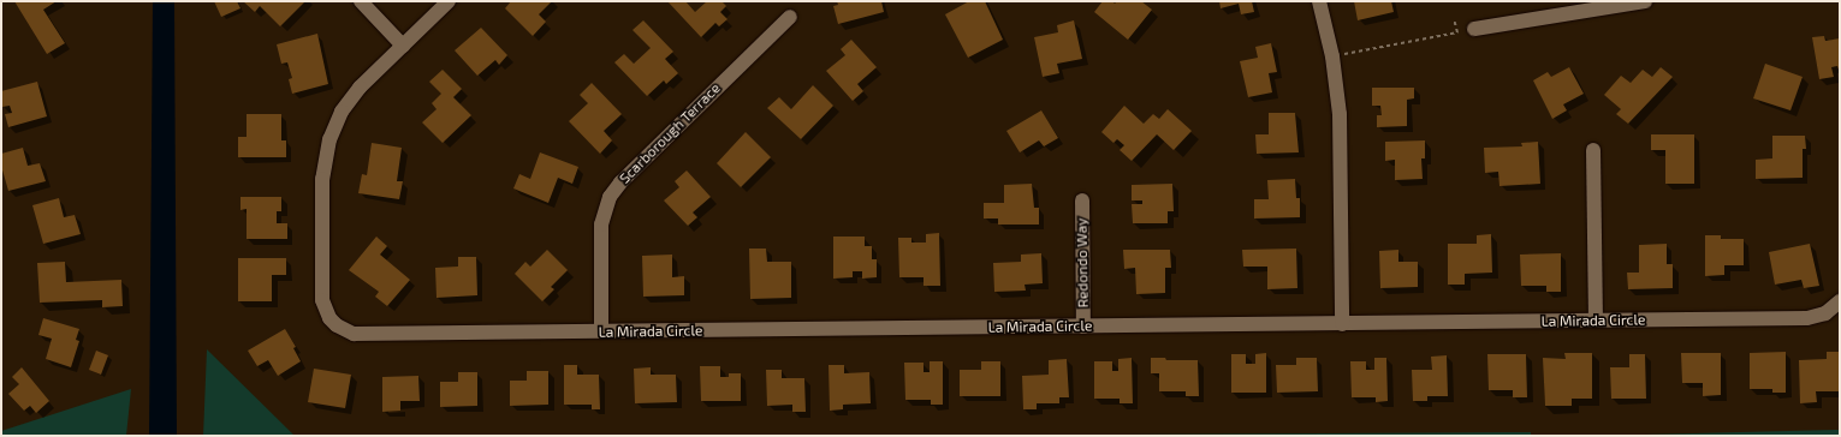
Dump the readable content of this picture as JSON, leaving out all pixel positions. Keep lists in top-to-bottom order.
{
  "streets": {
    "street": ["Scarborough Terrace", "Redondo Way", "La Mirada Circle"]
  },
  "crossings": [
    ["Scarborough Terrace", "La Mirada Circle"],
    ["Redondo Way", "La Mirada Circle"]
  ]
}
